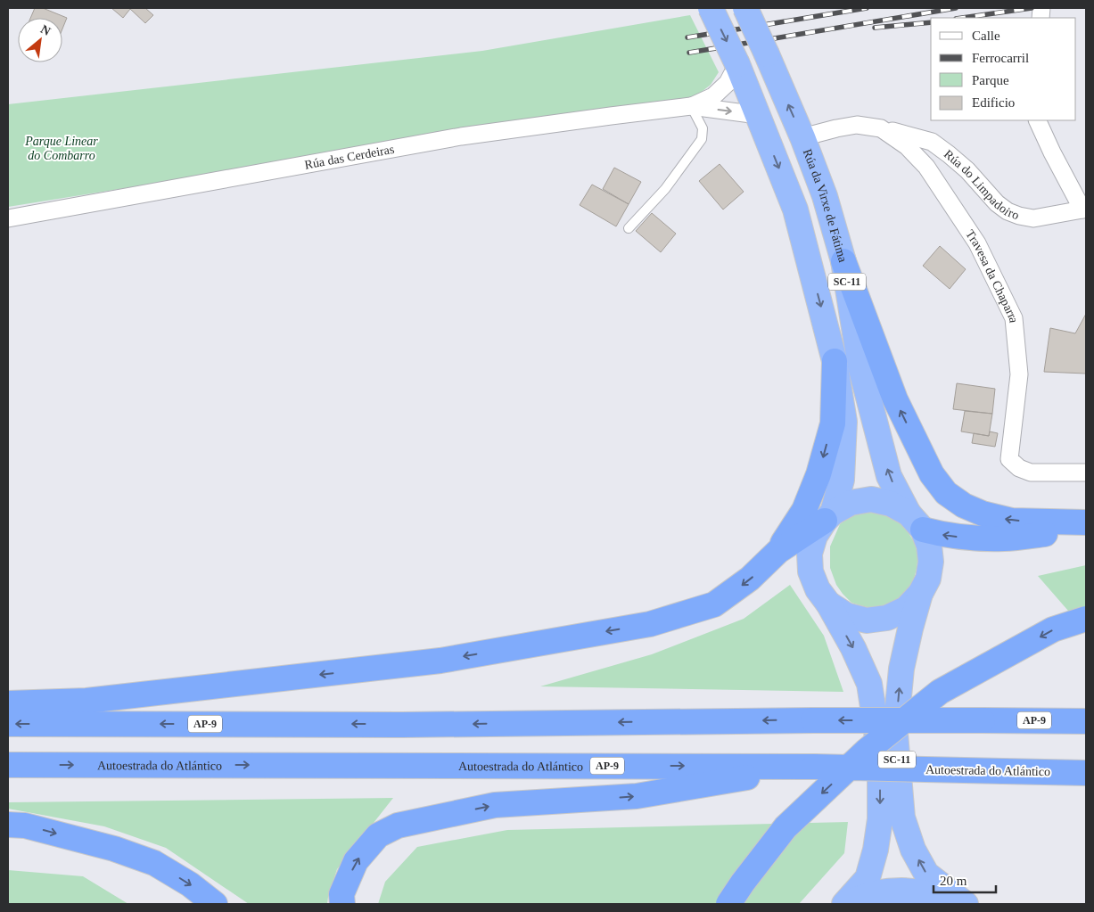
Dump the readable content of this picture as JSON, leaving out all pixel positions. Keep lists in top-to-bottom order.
{
  "streets": {
    "highway": [
      "Rúa da Virxe de Fátima",
      "SC-11",
      "AP-9",
      "Autoestrada do Atlántico"
    ],
    "street": ["Rúa das Cerdeiras", "Rúa do Limpadoiro", "Travesa da Chaparra"]
  },
  "crossings": [
    ["Rúa das Cerdeiras", "SC-11"],
    ["Rúa do Limpadoiro", "Travesa da Chaparra"],
    ["Rúa da Virxe de Fátima", "Travesa da Chaparra"],
    ["Rúa da Virxe de Fátima", "SC-11"]
  ],
  "parks": ["Parque Linear do Combarro"],
  "legend": [
    "Calle",
    "Ferrocarril",
    "Parque",
    "Edificio"
  ],
  "scale_bar": "20 m",
  "north": "top right"
}
